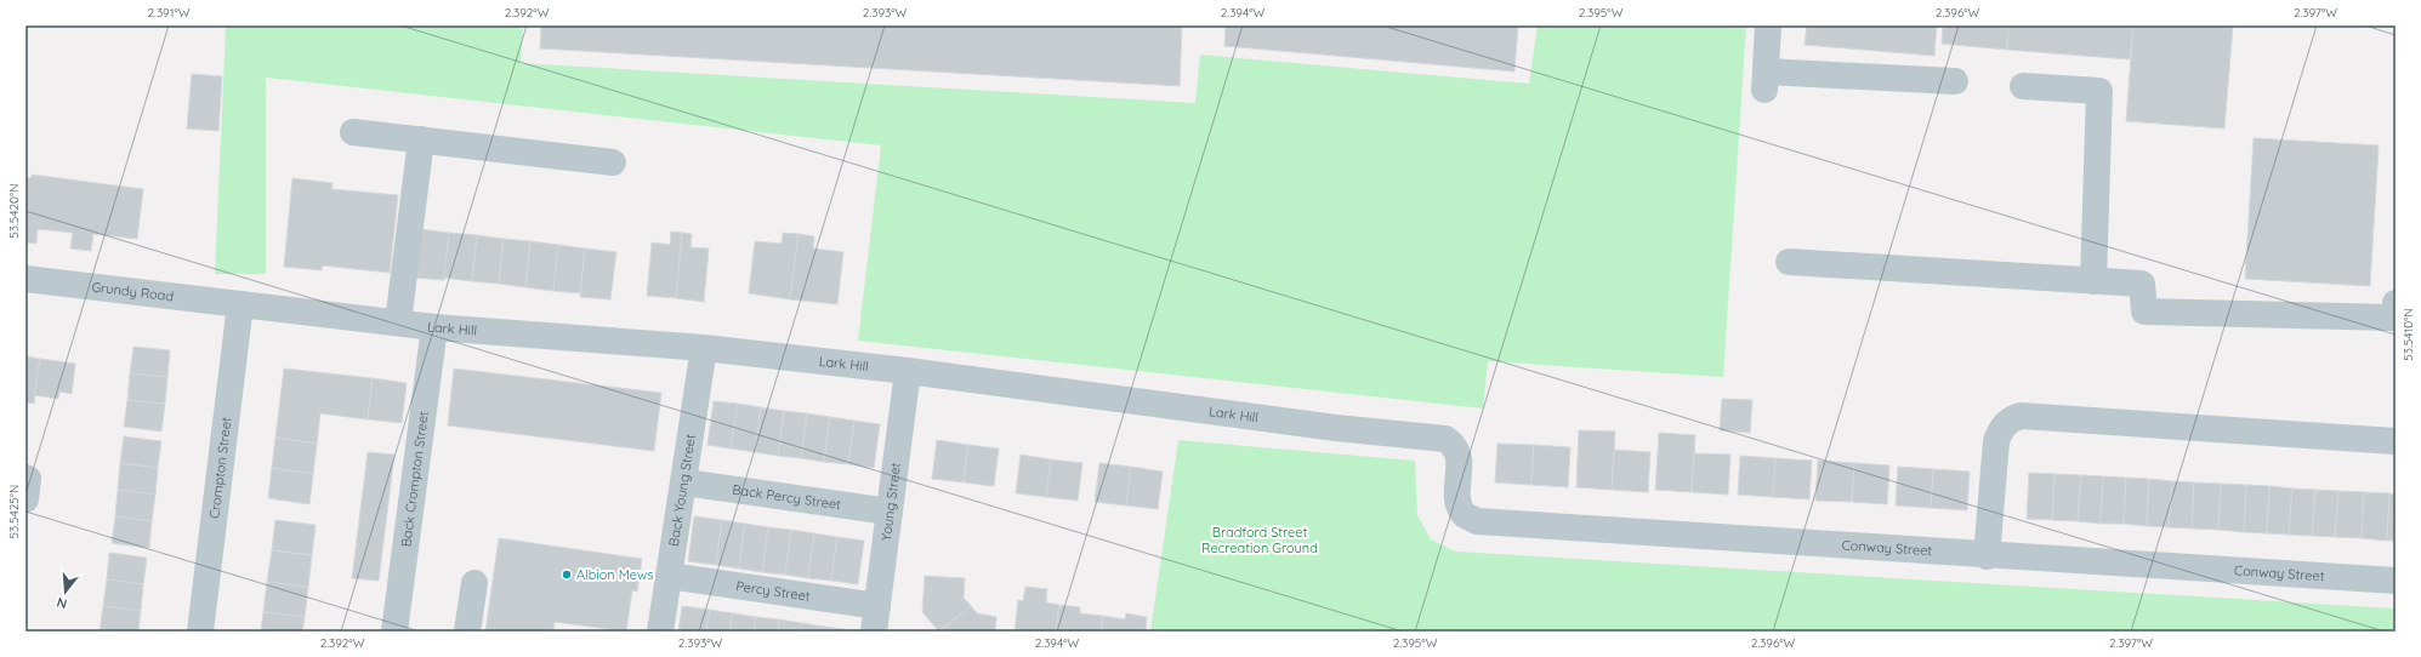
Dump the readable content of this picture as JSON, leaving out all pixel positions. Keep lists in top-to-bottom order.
{
  "streets": {
    "street": [
      "Grundy Road",
      "Lark Hill",
      "Crompton Street",
      "Back Crompton Street",
      "Back Young Street",
      "Back Percy Street",
      "Young Street",
      "Conway Street",
      "Percy Street"
    ]
  },
  "crossings": [
    ["Grundy Road", "Lark Hill"],
    ["Grundy Road", "Crompton Street"],
    ["Lark Hill", "Crompton Street"],
    ["Lark Hill", "Back Crompton Street"],
    ["Lark Hill", "Back Young Street"],
    ["Lark Hill", "Young Street"],
    ["Lark Hill", "Conway Street"],
    ["Back Young Street", "Back Percy Street"],
    ["Back Young Street", "Percy Street"],
    ["Back Percy Street", "Young Street"],
    ["Young Street", "Percy Street"]
  ],
  "parks": ["Bradford Street Recreation Ground"],
  "places": ["Albion Mews"],
  "north": "bottom",
  "coordinates": [
    "2.391°W",
    "2.392°W",
    "2.393°W",
    "2.394°W",
    "2.395°W",
    "2.396°W",
    "2.397°W",
    "53.5420°N",
    "53.5410°N",
    "53.5425°N"
  ]
}
